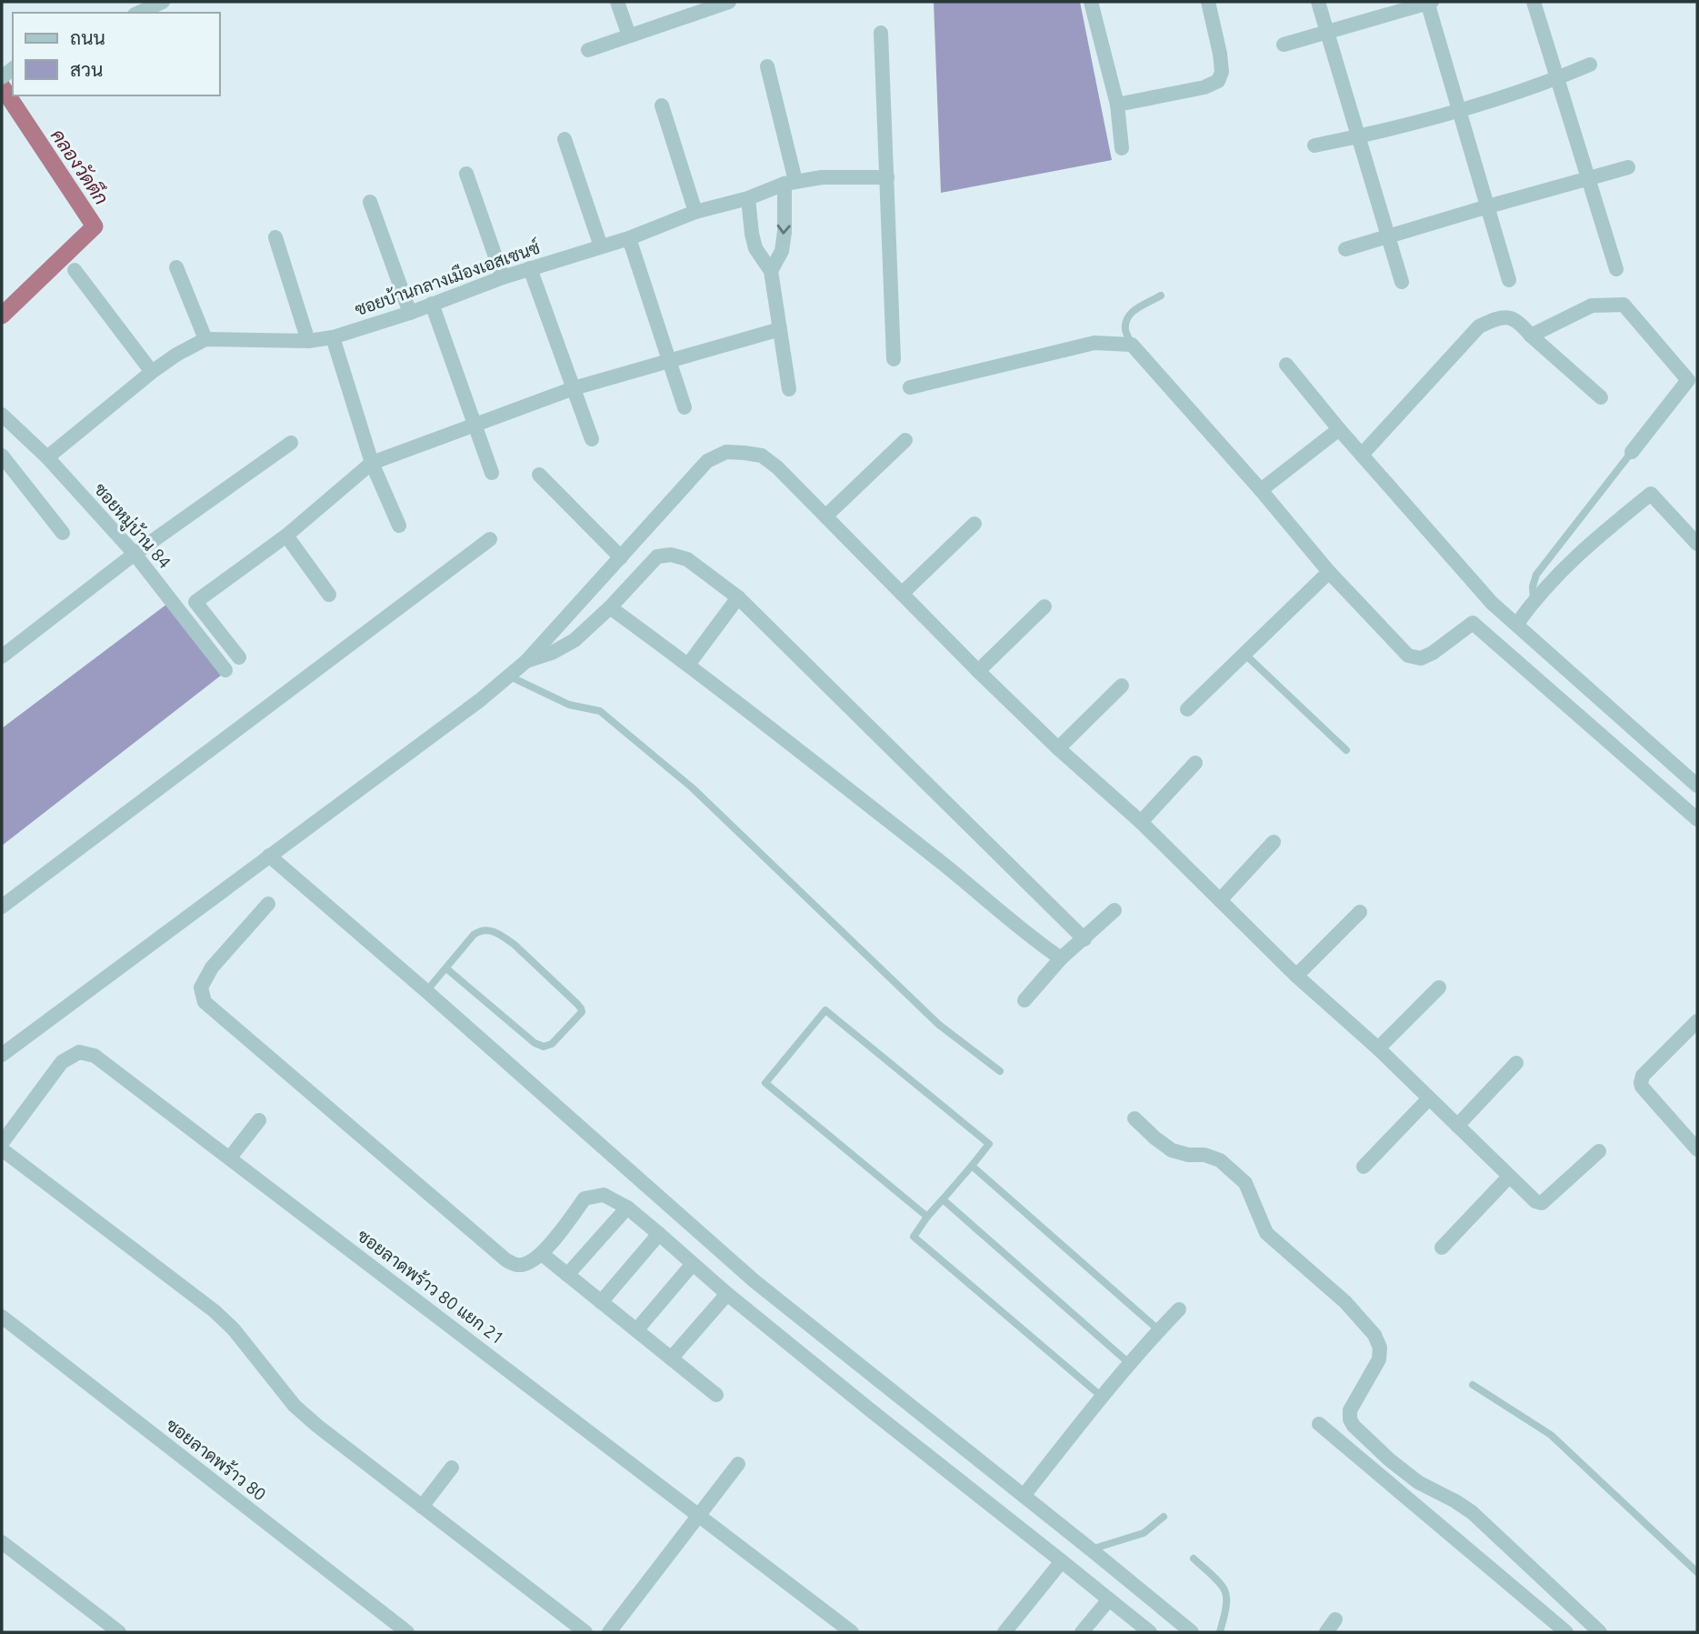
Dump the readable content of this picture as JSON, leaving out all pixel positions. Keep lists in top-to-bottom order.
{
  "streets": {
    "street": [
      "ซอยบ้านกลางเมืองเอสเซนซ์",
      "ซอยหมู่บ้าน 84",
      "ซอยลาดพร้าว 80 แยก 21",
      "ซอยลาดพร้าว 80"
    ]
  },
  "crossings": [
    ["ซอยบ้านกลางเมืองเอสเซนซ์", "ซอยหมู่บ้าน 84"]
  ],
  "water": ["คลองวัดตึก"],
  "legend": ["ถนน", "สวน"]
}
